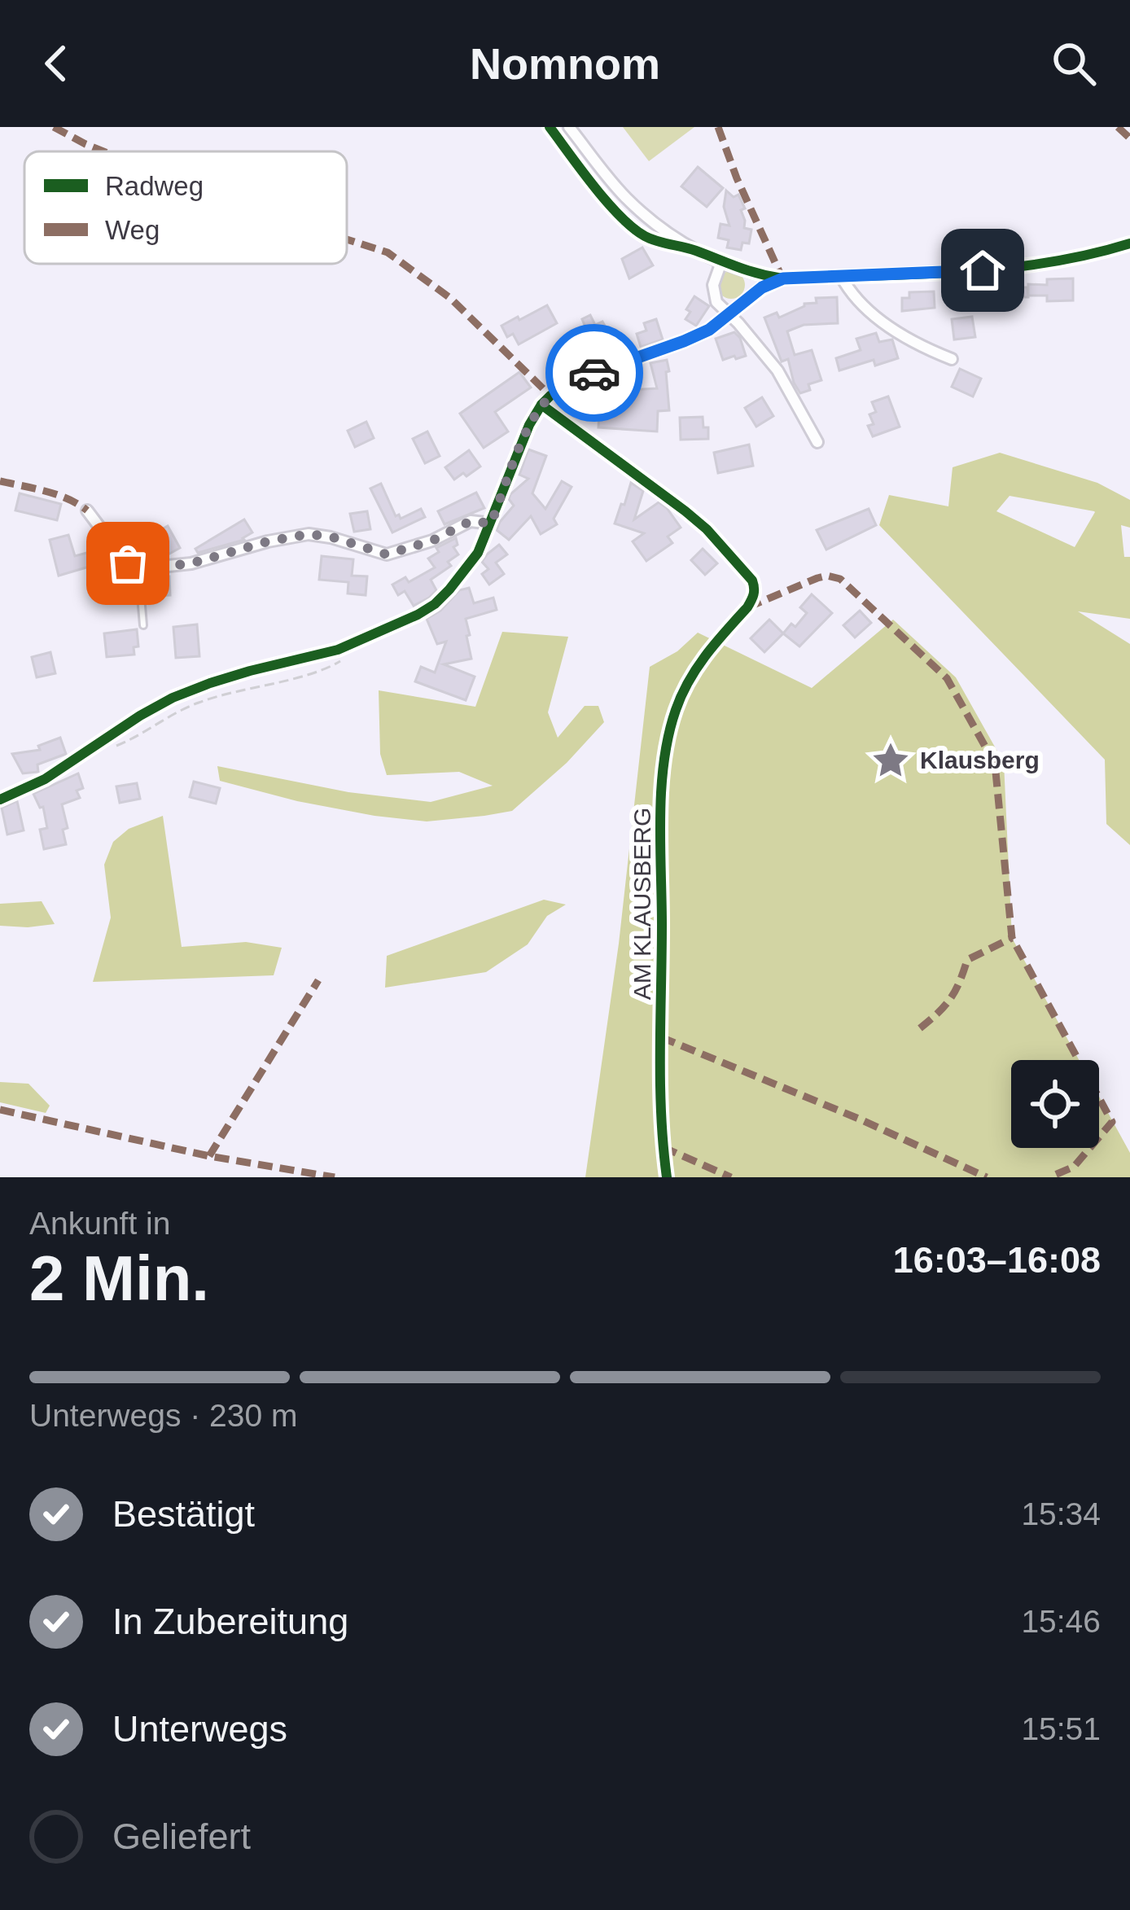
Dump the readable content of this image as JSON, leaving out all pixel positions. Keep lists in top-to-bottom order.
{
  "streets": {
    "street": ["AM KLAUSBERG"]
  },
  "places": {
    "place": ["Klausberg"]
  },
  "legend": ["Radweg", "Weg"],
  "page": {
    "header": "Nomnom",
    "heading": ["2 Min.", "Ankunft in", "16:03–16:08"],
    "bar": "Unterwegs · 230 m",
    "list": [
      ["Bestätigt", "15:34"],
      ["In Zubereitung", "15:46"],
      ["Unterwegs", "15:51"],
      "Geliefert"
    ]
  }
}
